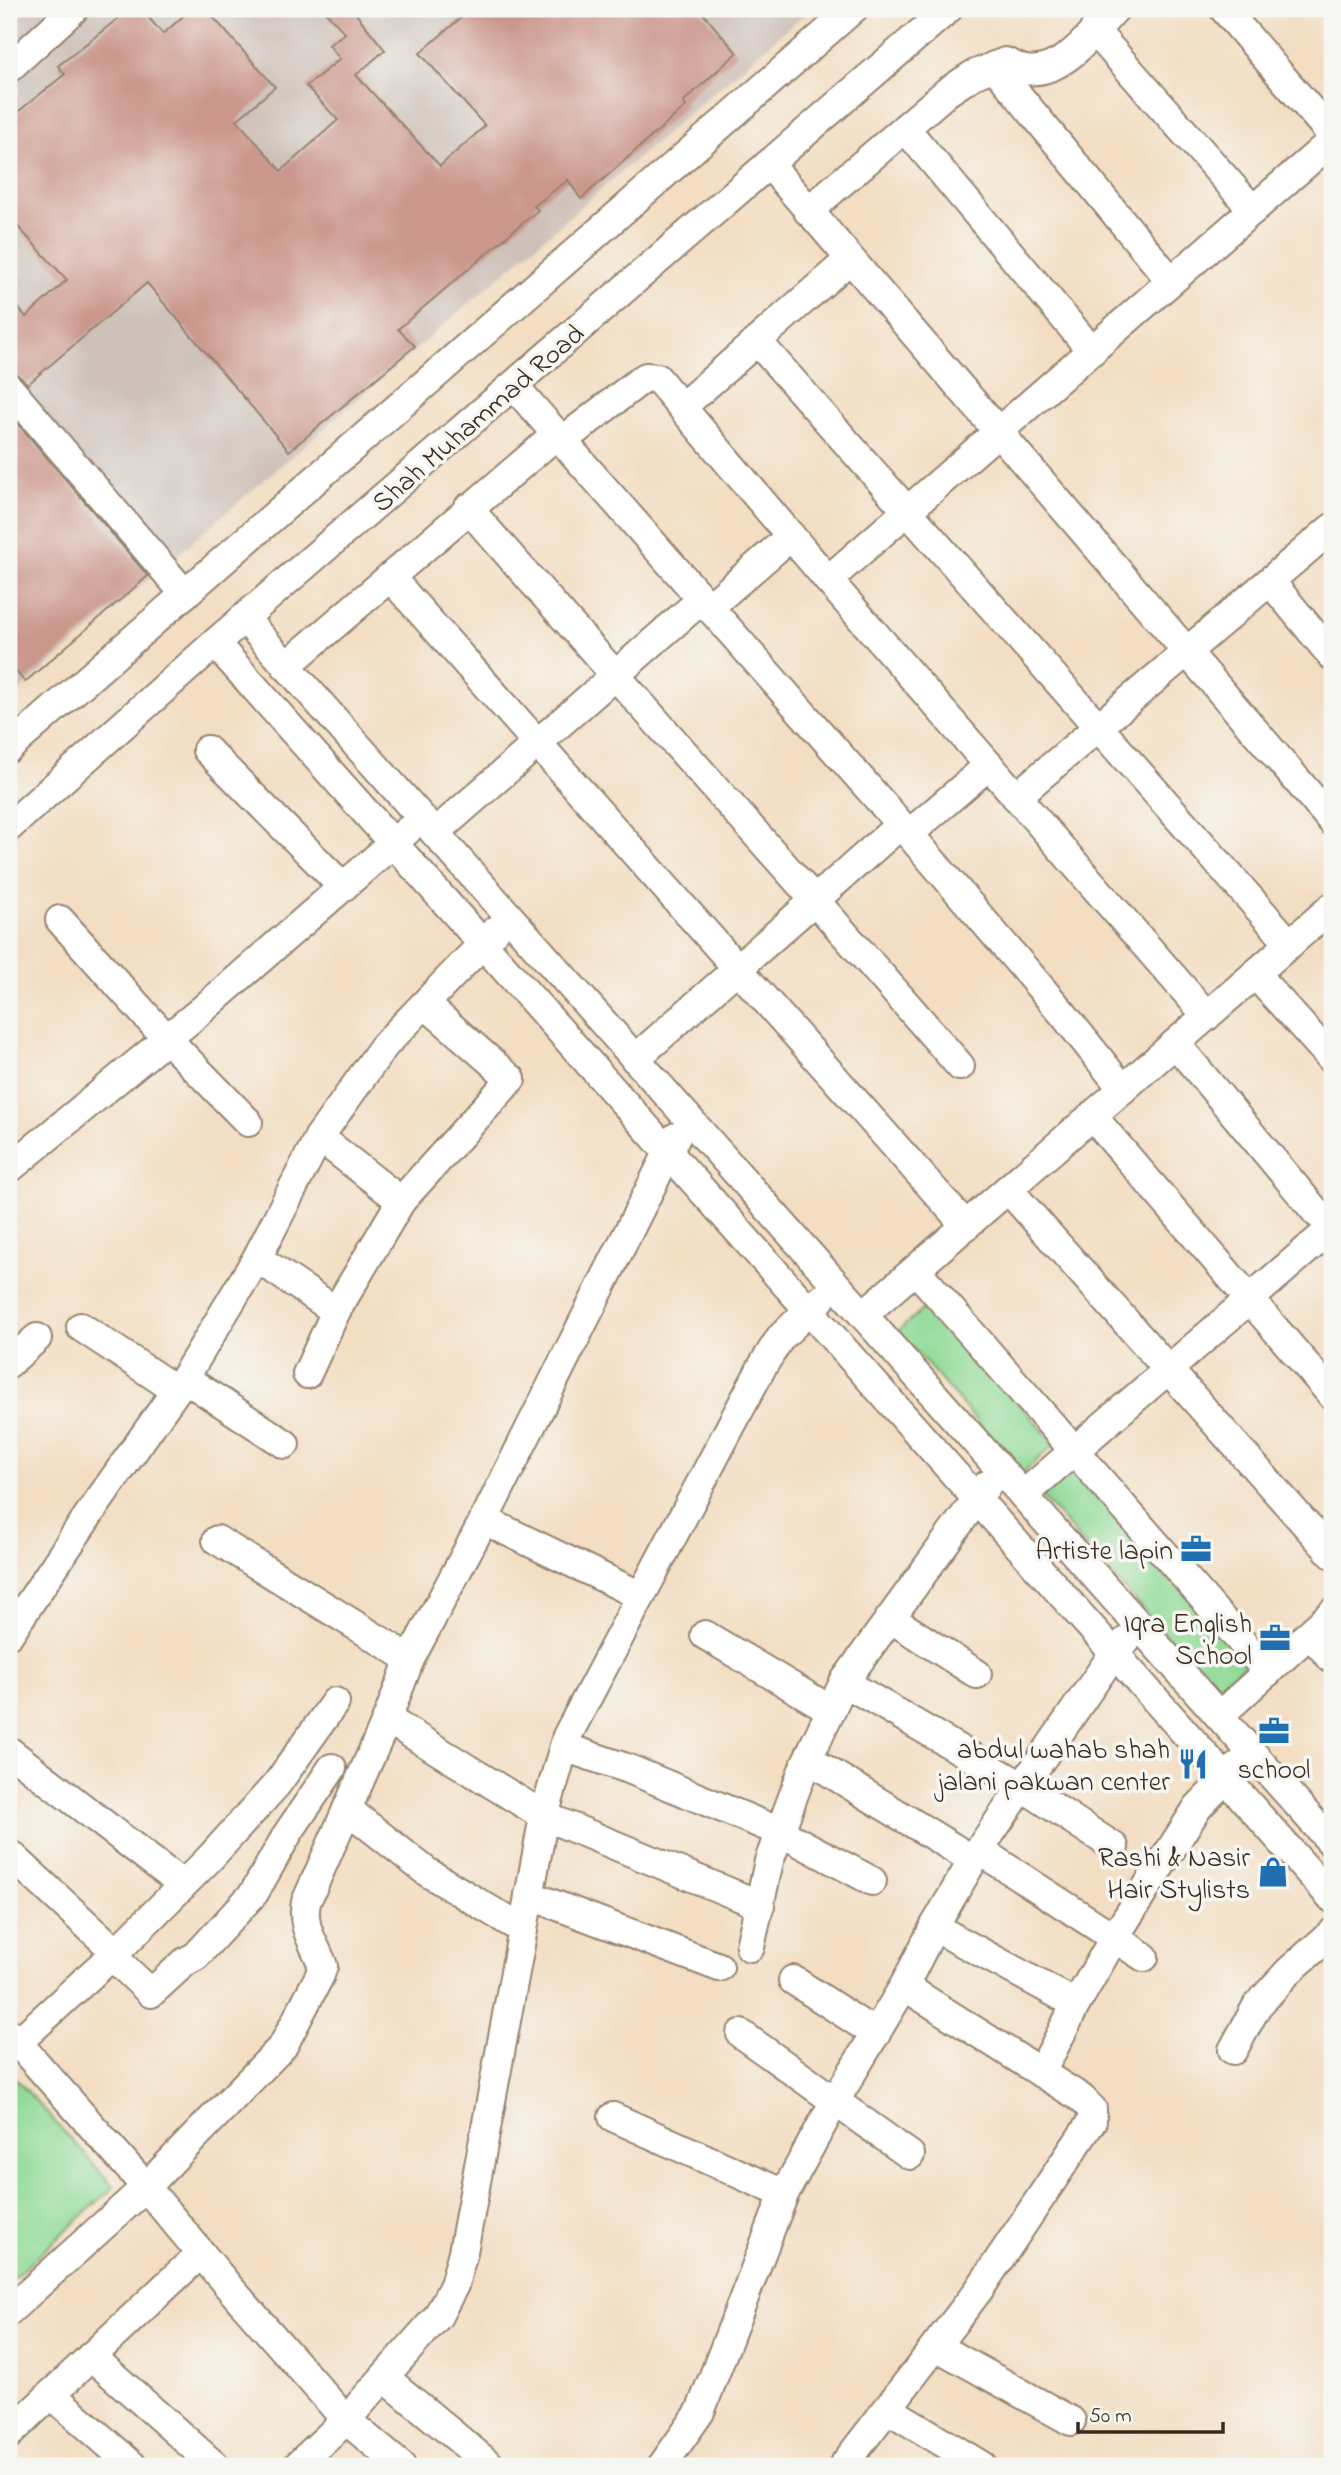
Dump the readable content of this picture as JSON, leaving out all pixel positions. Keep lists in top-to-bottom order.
{
  "streets": {
    "street": ["Shah Muhammad Road"]
  },
  "places": {
    "office": ["Artiste lapin", "Iqra English School", "school"],
    "restaurant": ["abdul wahab shah jalani pakwan center"],
    "shop": ["Rashi & Nasir Hair Stylists"]
  },
  "scale_bar": "50 m"
}
